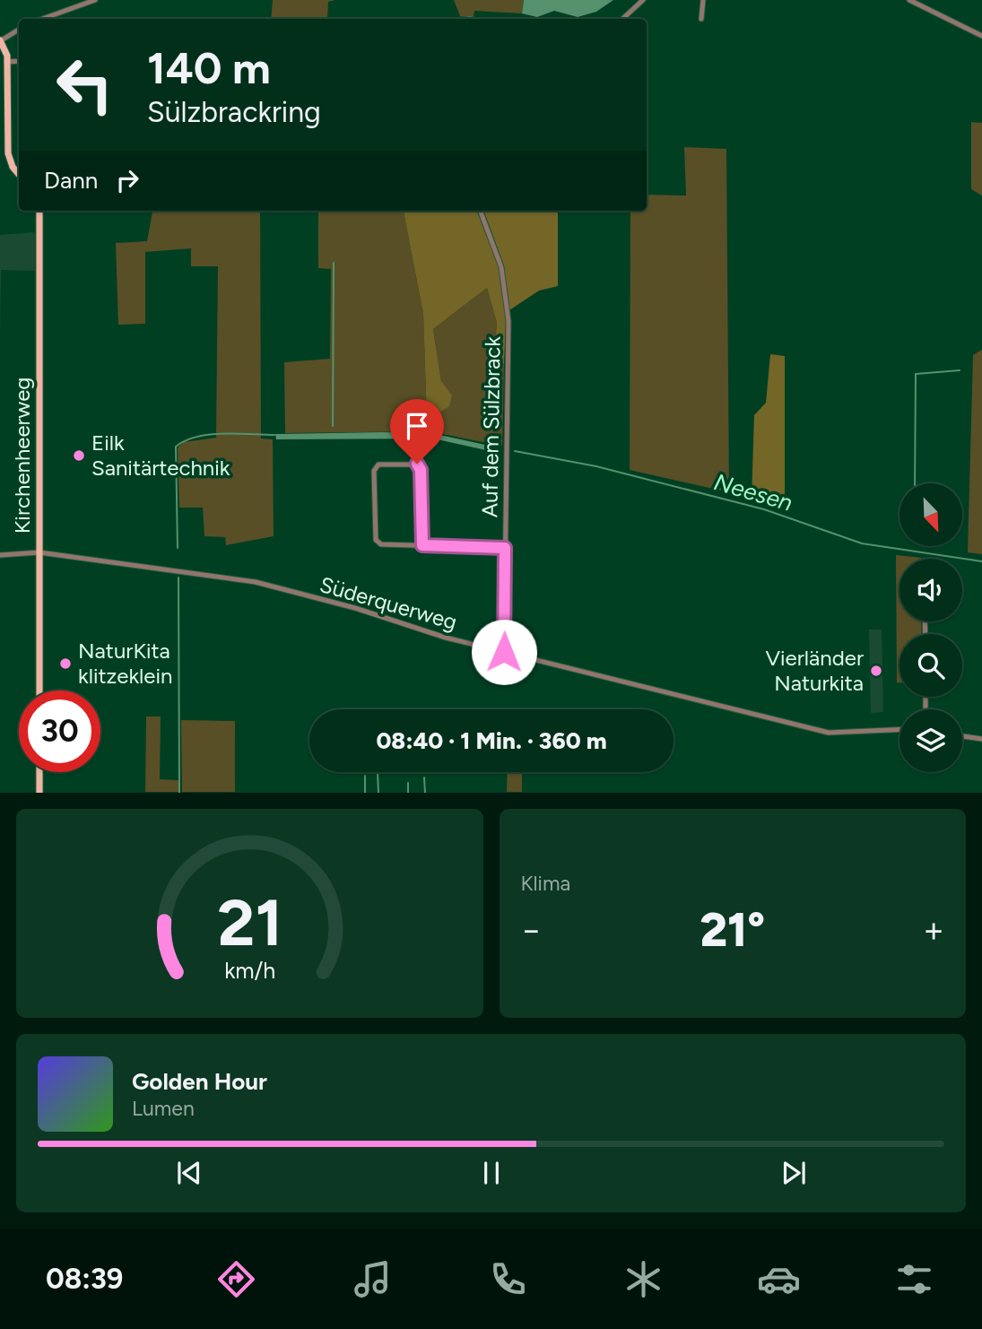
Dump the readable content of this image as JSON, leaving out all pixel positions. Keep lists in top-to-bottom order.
{
  "streets": {
    "main road": ["Kirchenheerweg"],
    "street": ["Auf dem Sülzbrack", "Süderquerweg"]
  },
  "crossings": [
    ["Auf dem Sülzbrack", "Süderquerweg"],
    ["Kirchenheerweg", "Süderquerweg"]
  ],
  "water": ["Neesen"],
  "places": ["Eilk Sanitärtechnik", "NaturKita klitzeklein", "Vierländer Naturkita"],
  "north": "bottom right",
  "page": {
    "turn": ["140 m", "Sülzbrackring"],
    "then": "Dann",
    "limit": "30",
    "trip": "08:40 · 1 Min. · 360 m",
    "tile": "Klima",
    "heat": ["−", "21°", "+"],
    "song": ["Golden Hour", "Lumen"],
    "tabs": "08:39",
    "gauge": ["21", "km/h"]
  }
}
